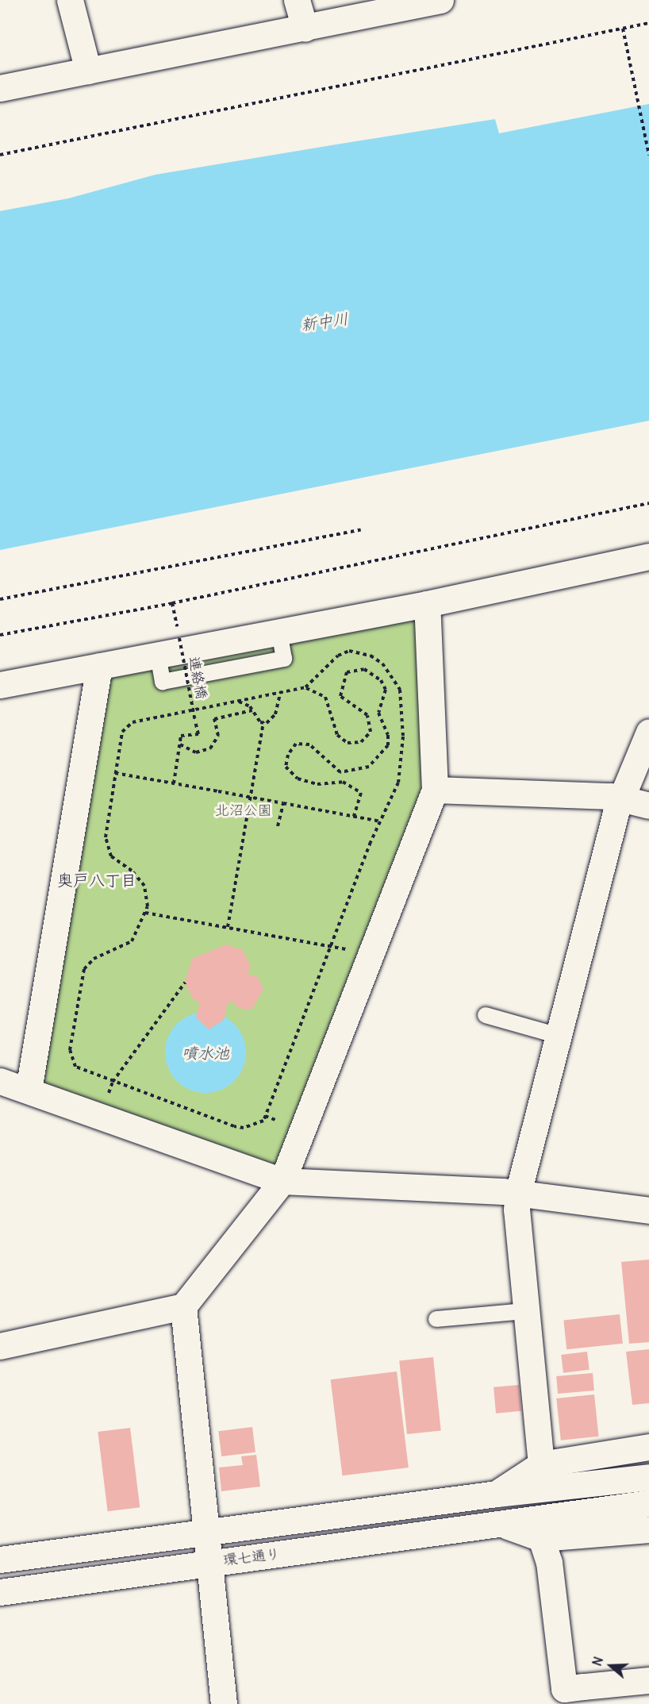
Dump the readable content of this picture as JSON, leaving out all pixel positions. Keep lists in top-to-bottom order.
{
  "streets": {
    "street": ["環七通り"],
    "path": ["連絡橋"]
  },
  "districts": ["奥戸八丁目"],
  "water": ["新中川", "噴水池"],
  "parks": ["北沼公園"],
  "north": "left"
}
